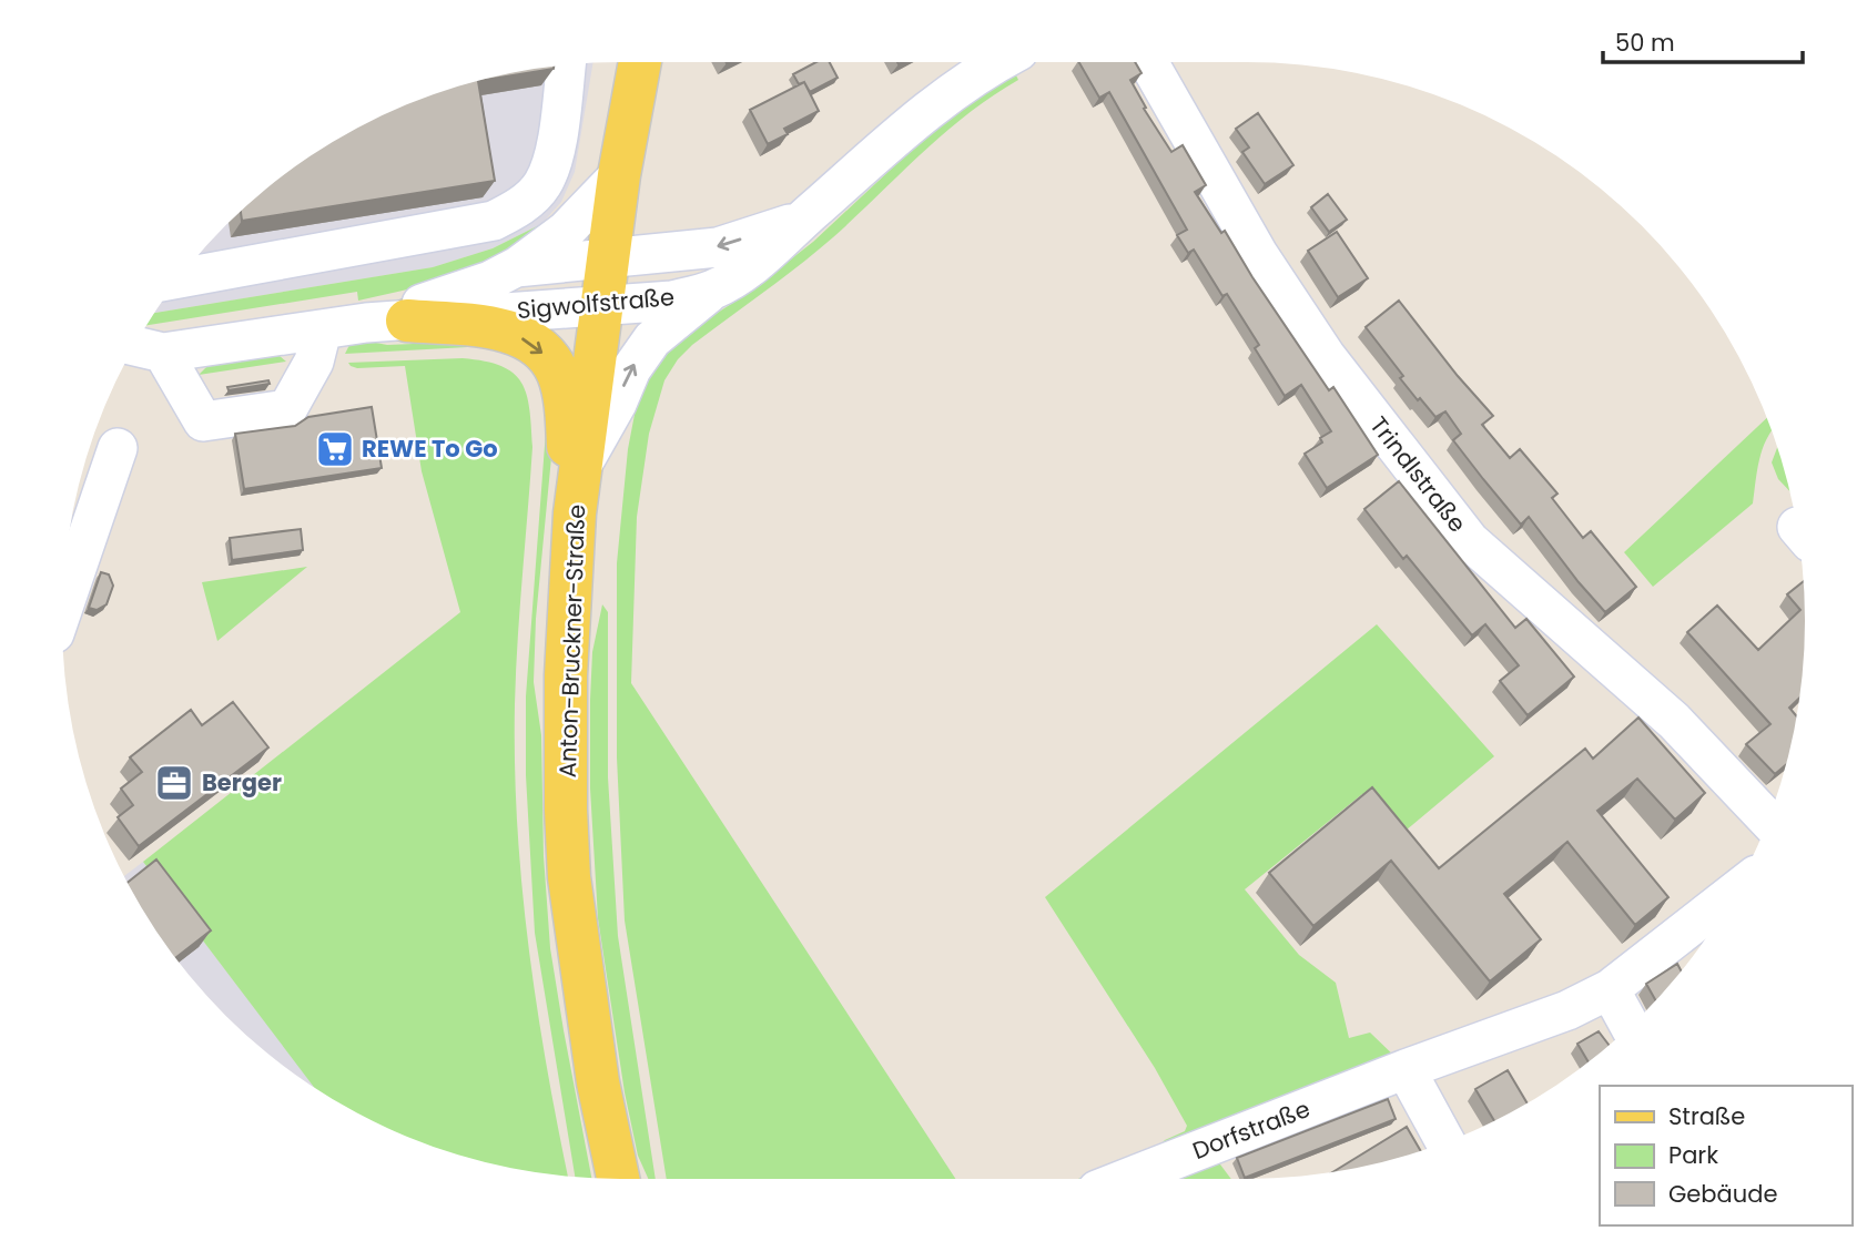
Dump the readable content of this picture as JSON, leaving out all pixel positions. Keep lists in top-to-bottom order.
{
  "streets": {
    "main road": ["Anton-Bruckner-Straße"],
    "street": ["Sigwolfstraße", "Trindlstraße", "Dorfstraße"]
  },
  "crossings": [
    ["Sigwolfstraße", "Anton-Bruckner-Straße"]
  ],
  "places": {
    "supermarket": ["REWE To Go"],
    "office": ["Berger"]
  },
  "legend": ["Straße", "Park", "Gebäude"],
  "scale_bar": "50 m"
}
